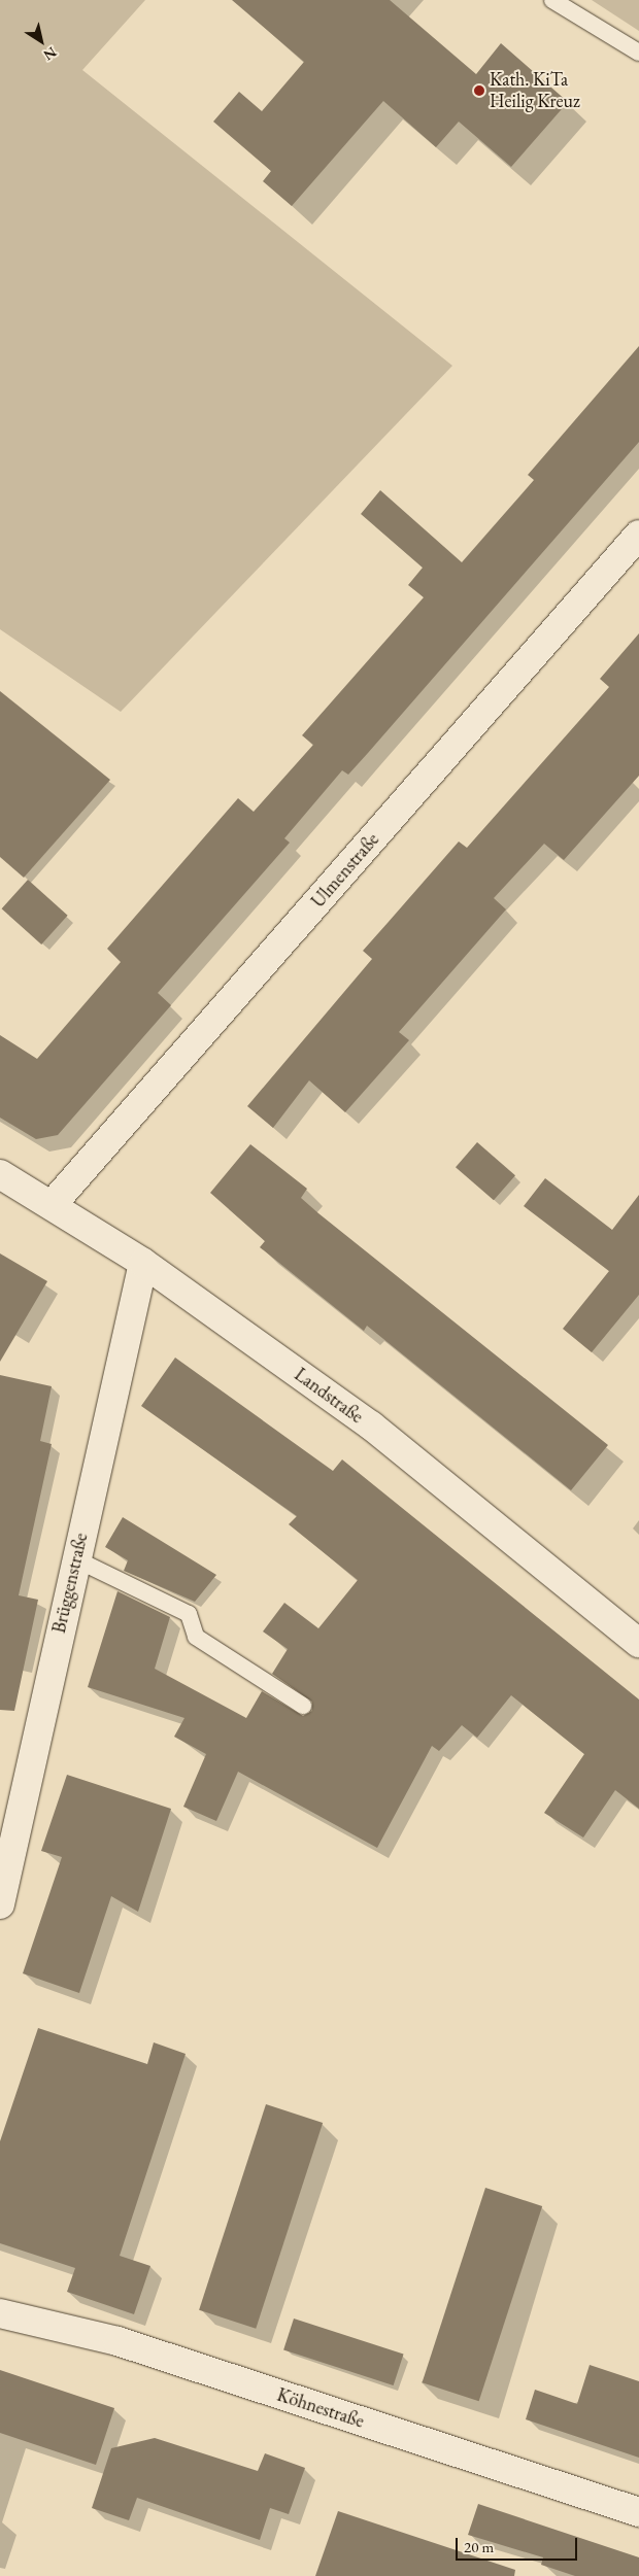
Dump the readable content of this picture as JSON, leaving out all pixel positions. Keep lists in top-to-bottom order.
{
  "streets": {
    "street": [
      "Ulmenstraße",
      "Landstraße",
      "Brüggenstraße",
      "Köhnestraße"
    ]
  },
  "crossings": [
    ["Ulmenstraße", "Landstraße"],
    ["Landstraße", "Brüggenstraße"]
  ],
  "places": ["Kath. KiTa Heilig Kreuz"],
  "scale_bar": "20 m",
  "north": "bottom right"
}
